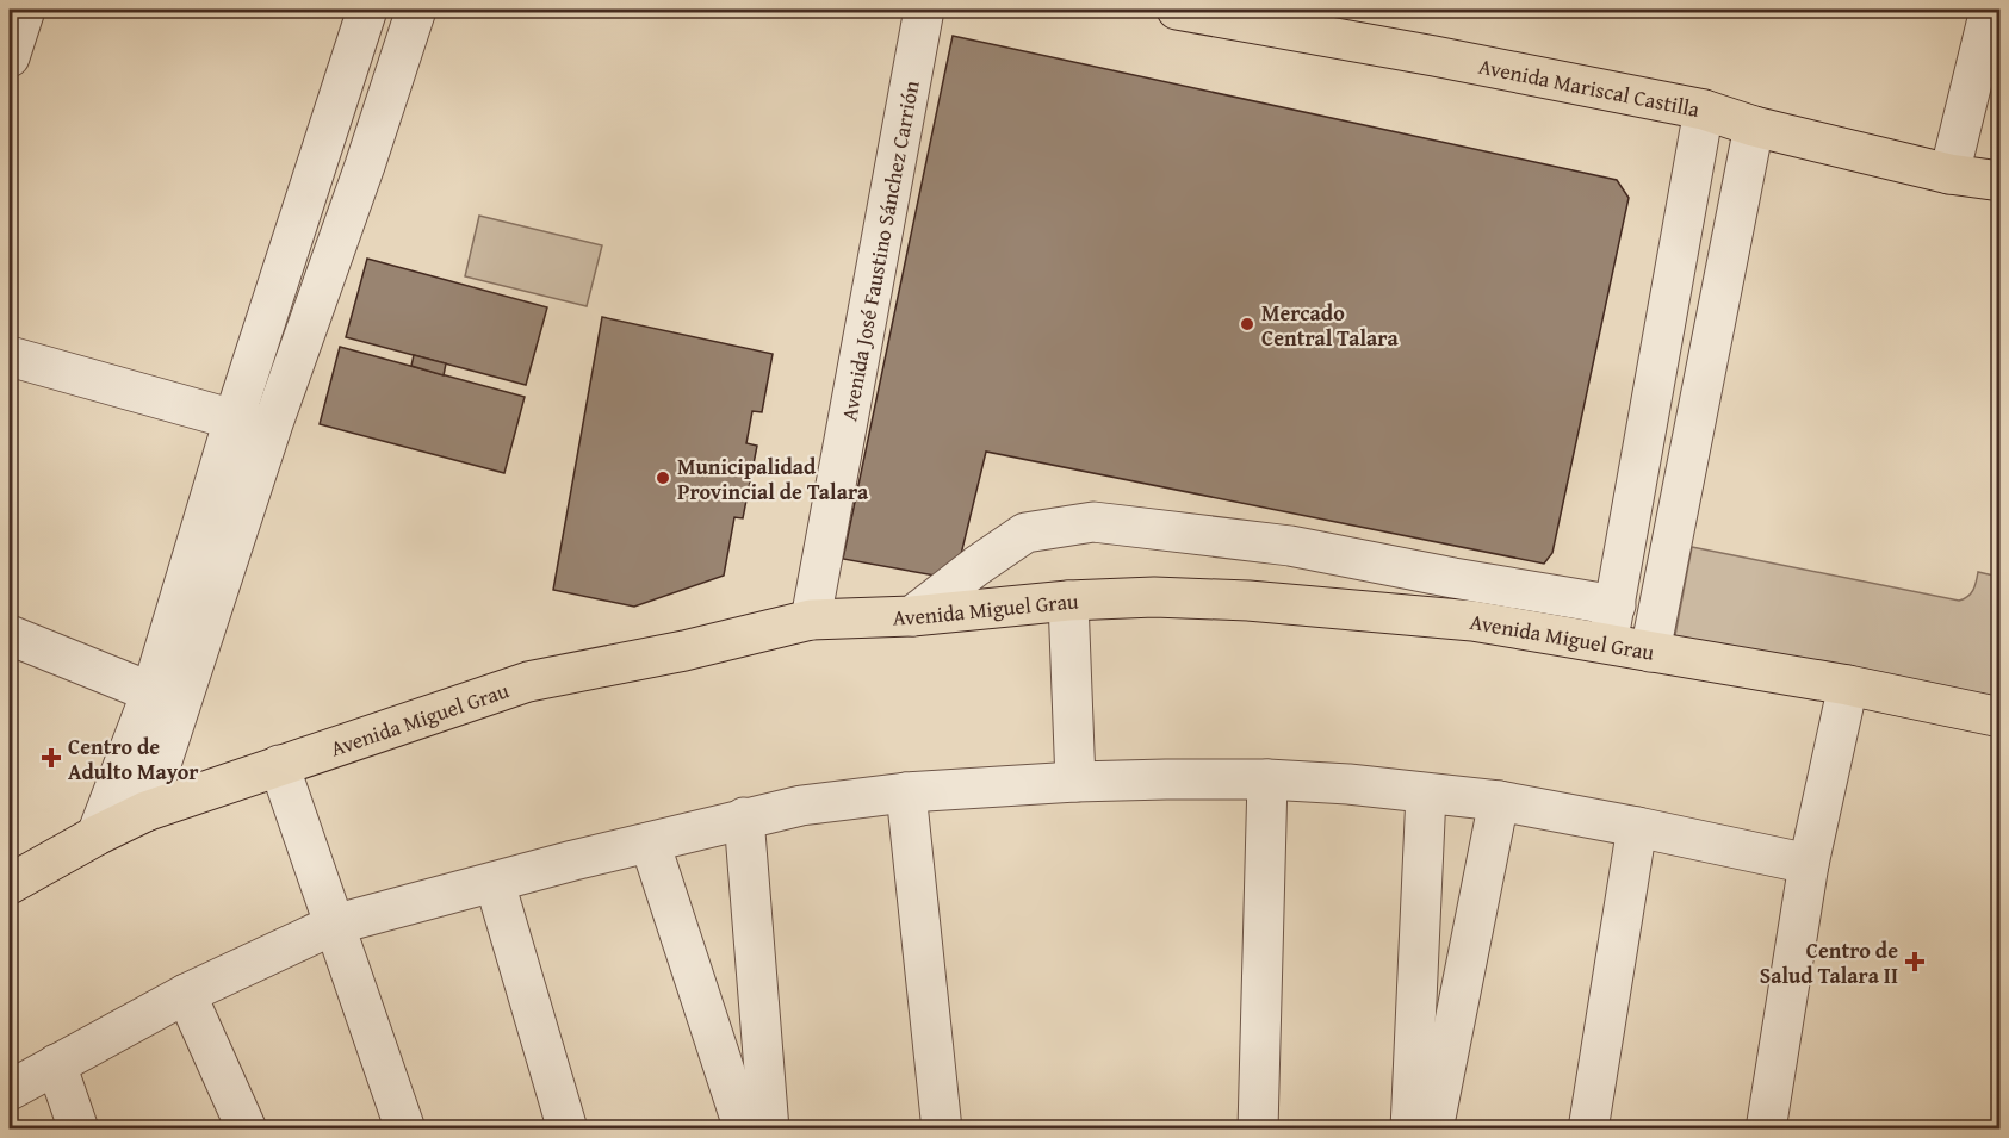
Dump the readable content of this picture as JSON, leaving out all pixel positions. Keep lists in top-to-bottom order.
{
  "streets": {
    "main road": ["Avenida Mariscal Castilla", "Avenida Miguel Grau"],
    "street": ["Avenida José Faustino Sánchez Carrión"]
  },
  "crossings": [
    ["Avenida José Faustino Sánchez Carrión", "Avenida Miguel Grau"]
  ],
  "places": {
    "other": ["Mercado Central Talara", "Municipalidad Provincial de Talara"],
    "health": ["Centro de Adulto Mayor", "Centro de Salud Talara II"]
  }
}
